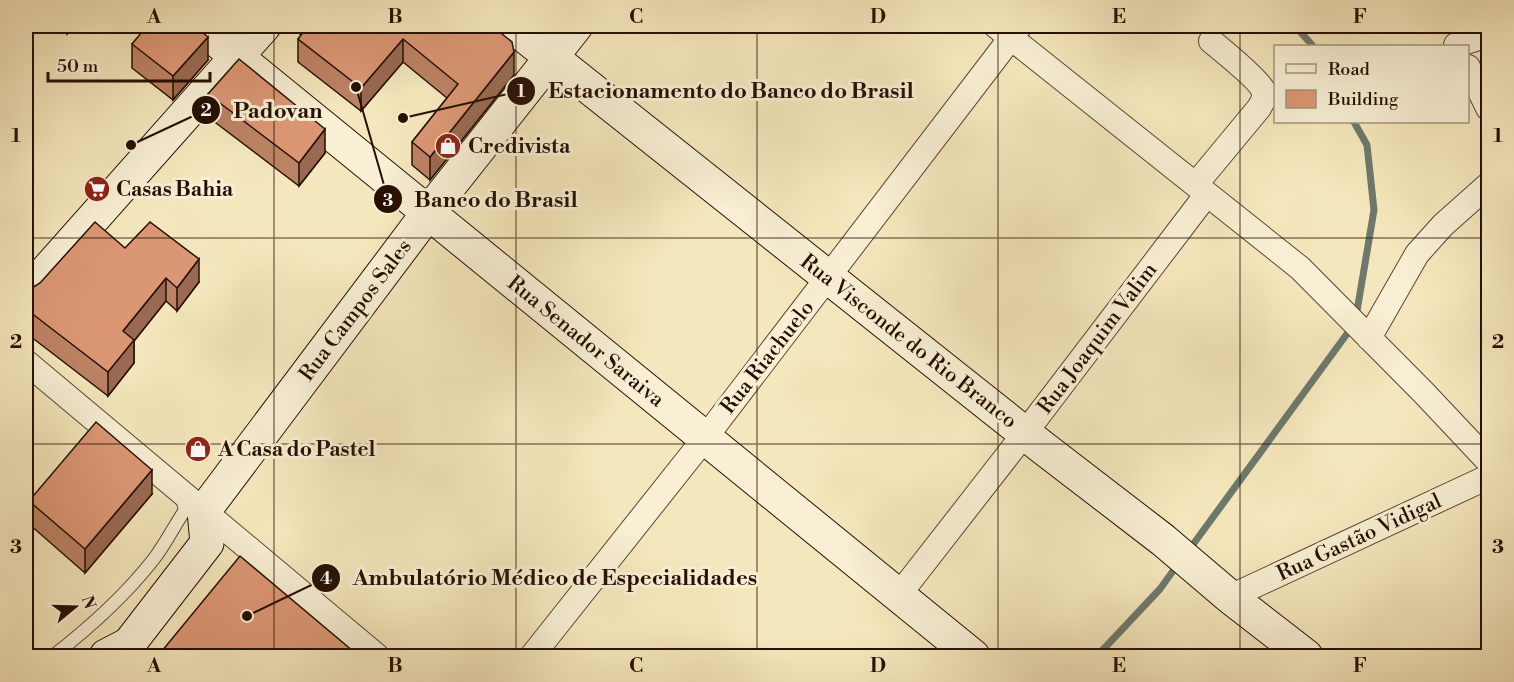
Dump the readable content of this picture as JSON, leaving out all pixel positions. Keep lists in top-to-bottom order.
{
  "streets": {
    "main road": ["Rua Campos Sales", "Rua Senador Saraiva", "Rua Visconde do Rio Branco"],
    "street": ["Rua Joaquim Valim", "Rua Riachuelo", "Rua Gastão Vidigal"]
  },
  "crossings": [
    ["Rua Campos Sales", "Rua Senador Saraiva"],
    ["Rua Campos Sales", "Rua Visconde do Rio Branco"],
    ["Rua Joaquim Valim", "Rua Senador Saraiva"],
    ["Rua Joaquim Valim", "Rua Visconde do Rio Branco"],
    ["Rua Senador Saraiva", "Rua Riachuelo"],
    ["Rua Visconde do Rio Branco", "Rua Riachuelo"],
    ["Rua Visconde do Rio Branco", "Rua Gastão Vidigal"]
  ],
  "places": {
    "other": [
      "Banco do Brasil",
      "Estacionamento do Banco do Brasil",
      "Padovan",
      "Ambulatório Médico de Especialidades"
    ],
    "shop": ["Credivista", "A Casa do Pastel"],
    "supermarket": ["Casas Bahia"]
  },
  "legend": ["Road", "Building"],
  "scale_bar": "50 m",
  "north": "right",
  "grid": {
    "columns": [
      "A",
      "B",
      "C",
      "D",
      "E",
      "F"
    ],
    "rows": ["1", "2", "3"]
  }
}
